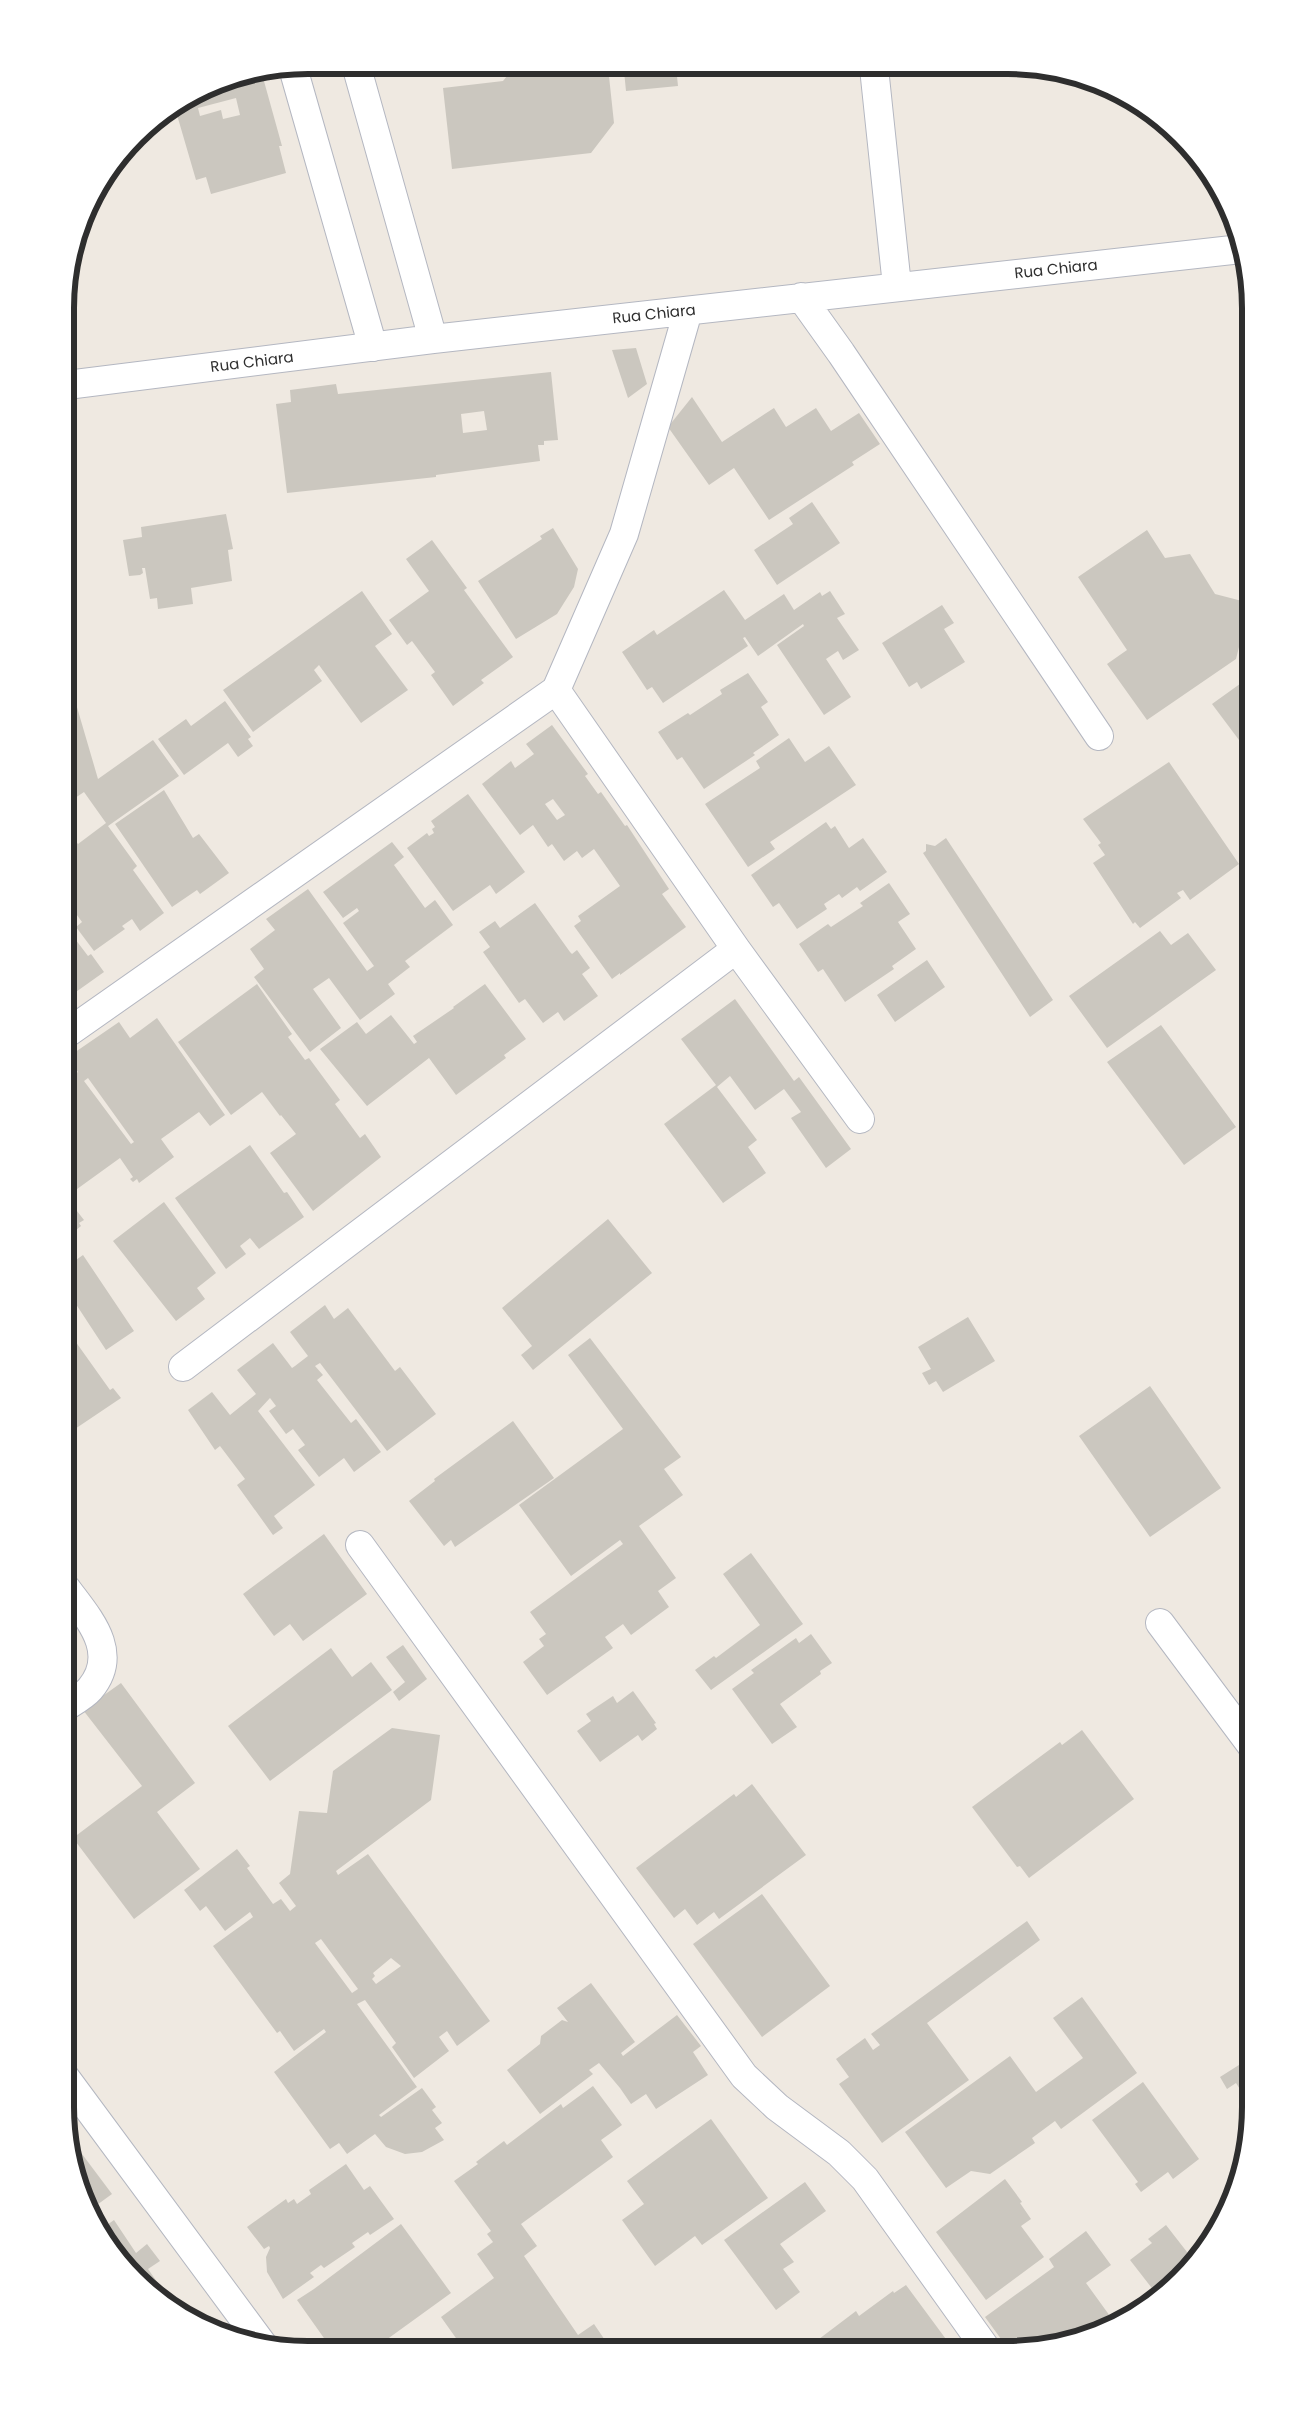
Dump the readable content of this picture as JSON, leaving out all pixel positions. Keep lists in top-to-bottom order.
{
  "streets": {
    "street": ["Rua Chiara"]
  }
}
